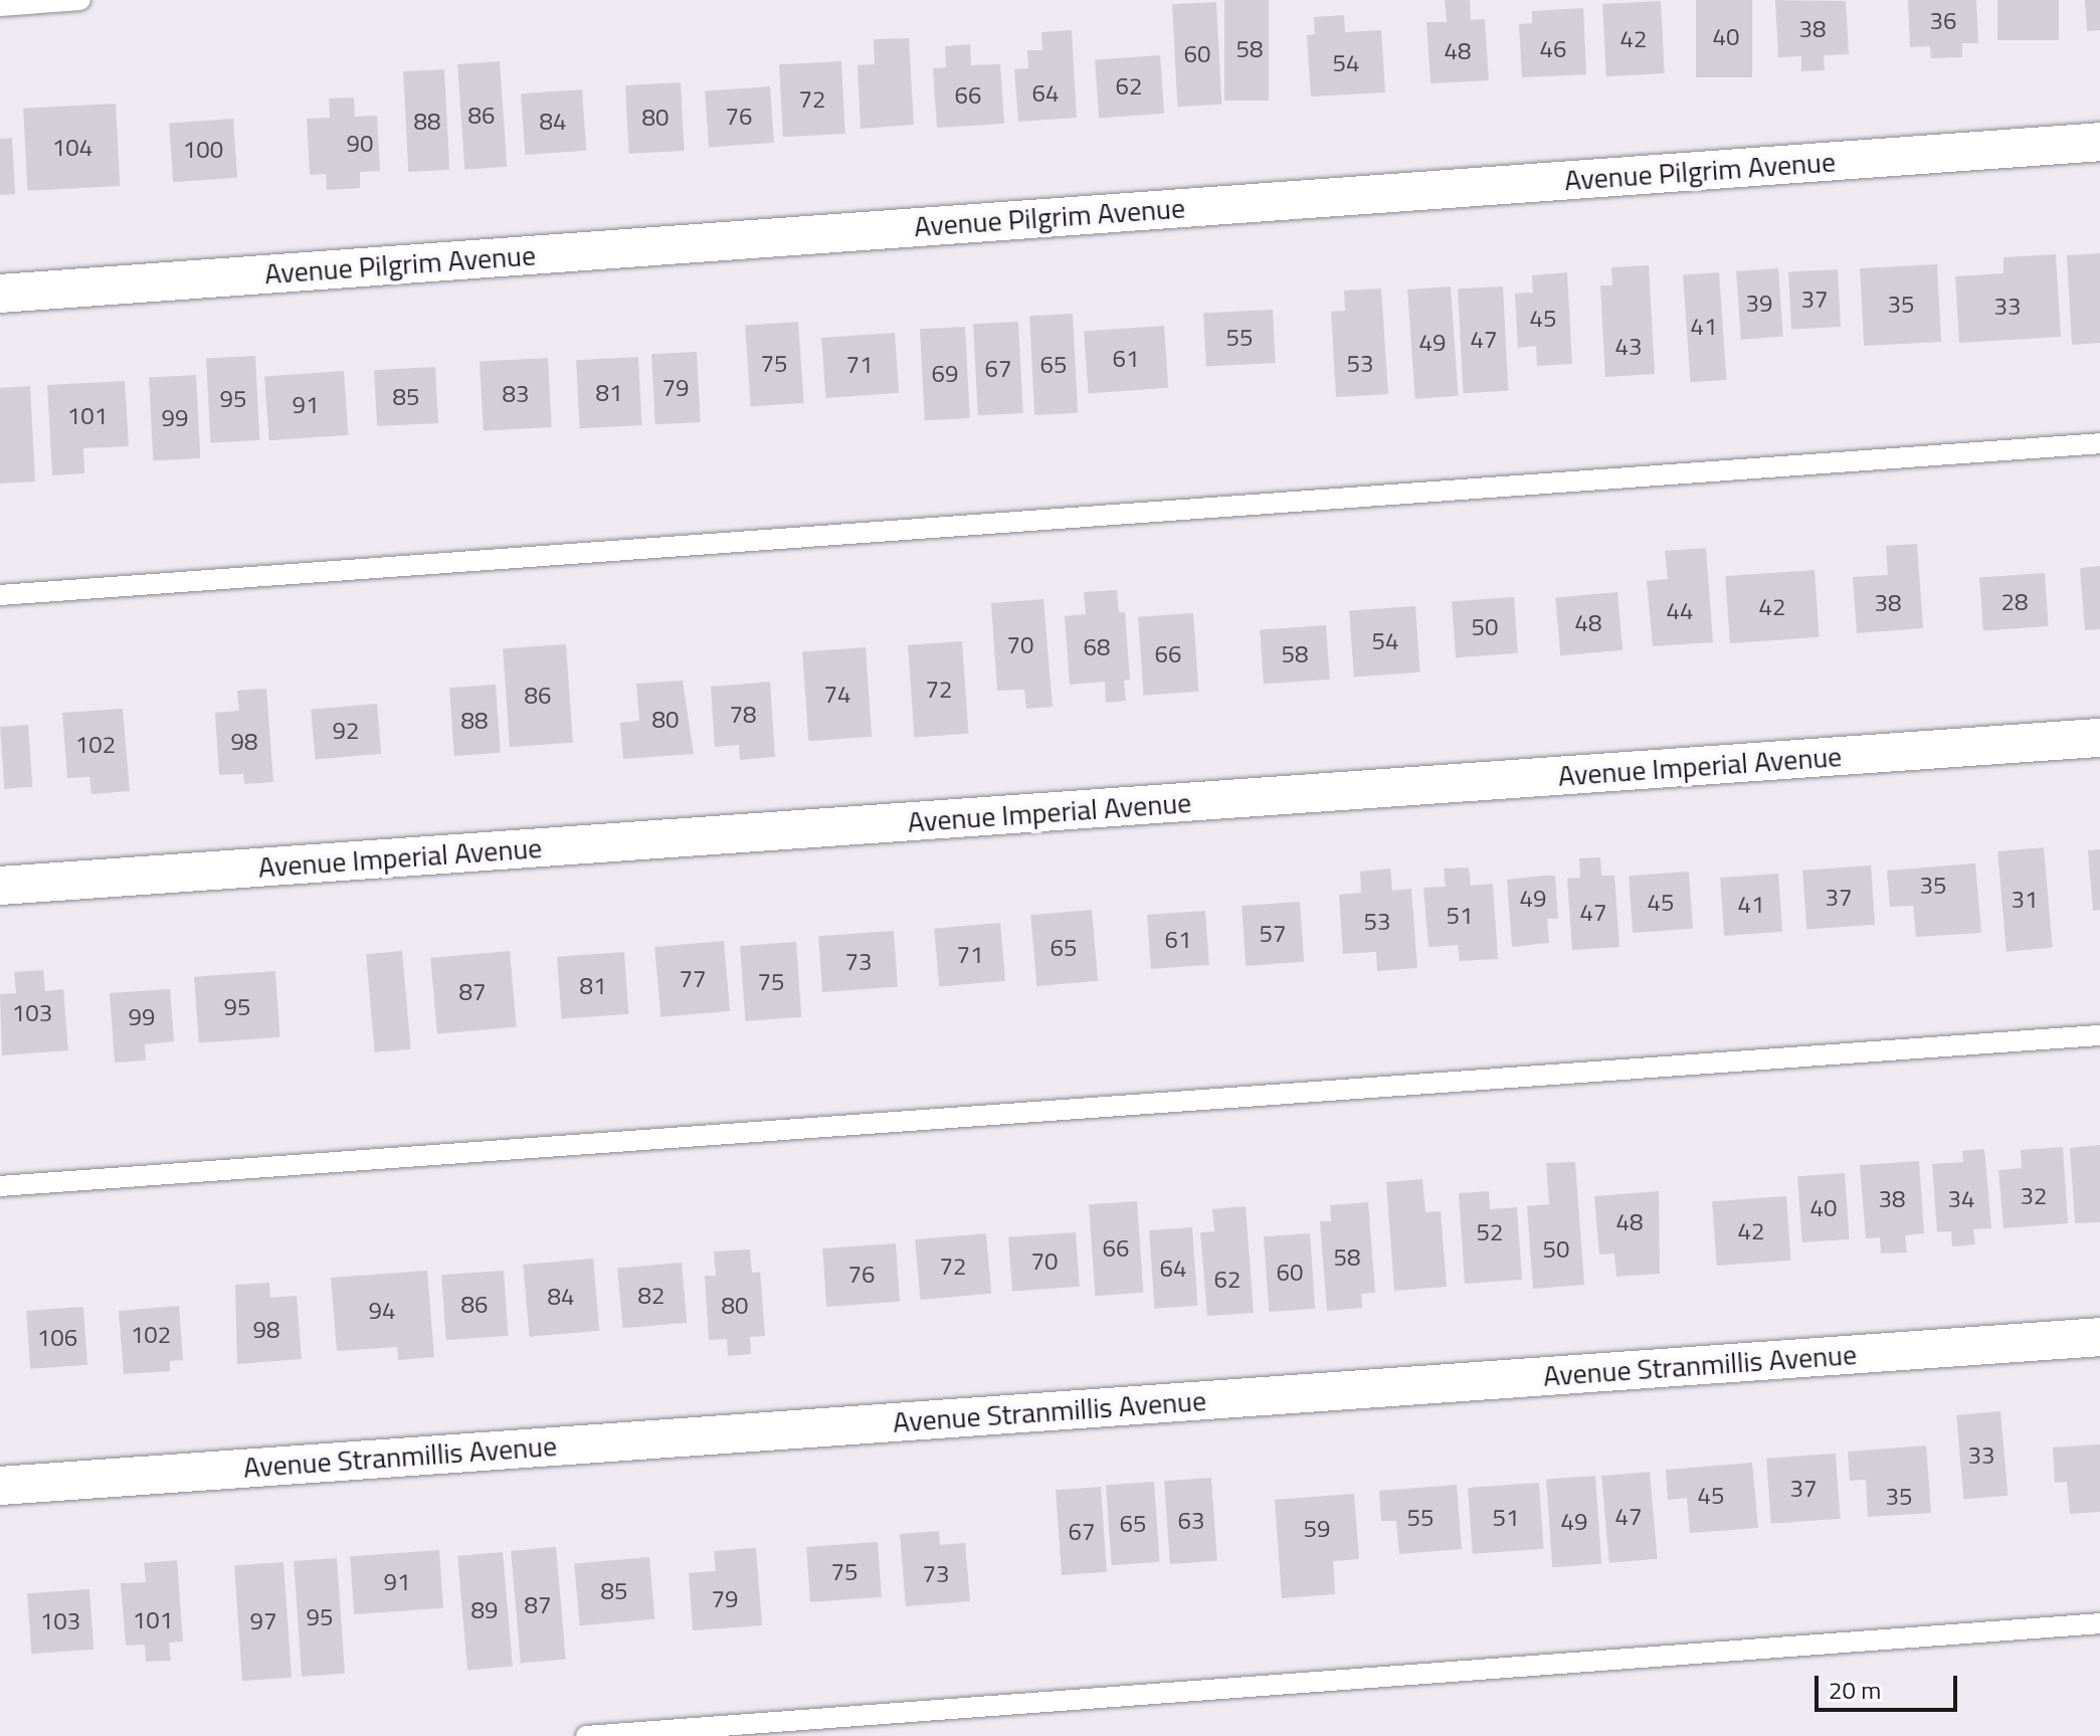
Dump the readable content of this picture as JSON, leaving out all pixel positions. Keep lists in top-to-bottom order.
{
  "streets": {
    "street": ["Avenue Pilgrim Avenue", "Avenue Imperial Avenue", "Avenue Stranmillis Avenue"]
  },
  "house_numbers": [
    "36",
    "38",
    "40",
    "42",
    "58",
    "46",
    "48",
    "60",
    "54",
    "62",
    "64",
    "66",
    "72",
    "86",
    "76",
    "80",
    "88",
    "84",
    "90",
    "104",
    "100",
    "37",
    "39",
    "35",
    "33",
    "45",
    "41",
    "55",
    "47",
    "49",
    "43",
    "61",
    "75",
    "53",
    "71",
    "65",
    "67",
    "69",
    "79",
    "81",
    "83",
    "85",
    "95",
    "91",
    "101",
    "99",
    "28",
    "38",
    "42",
    "44",
    "48",
    "50",
    "54",
    "70",
    "68",
    "66",
    "58",
    "72",
    "74",
    "86",
    "78",
    "80",
    "88",
    "92",
    "98",
    "102",
    "35",
    "37",
    "49",
    "31",
    "45",
    "41",
    "47",
    "51",
    "53",
    "57",
    "61",
    "65",
    "71",
    "73",
    "77",
    "75",
    "81",
    "87",
    "95",
    "103",
    "99",
    "32",
    "38",
    "34",
    "40",
    "48",
    "42",
    "52",
    "66",
    "50",
    "58",
    "70",
    "72",
    "64",
    "60",
    "76",
    "62",
    "82",
    "84",
    "86",
    "80",
    "94",
    "98",
    "102",
    "106",
    "33",
    "37",
    "45",
    "35",
    "47",
    "55",
    "51",
    "63",
    "49",
    "65",
    "59",
    "67",
    "75",
    "73",
    "91",
    "85",
    "79",
    "87",
    "89",
    "95",
    "101",
    "103",
    "97"
  ],
  "scale_bar": "20 m"
}
